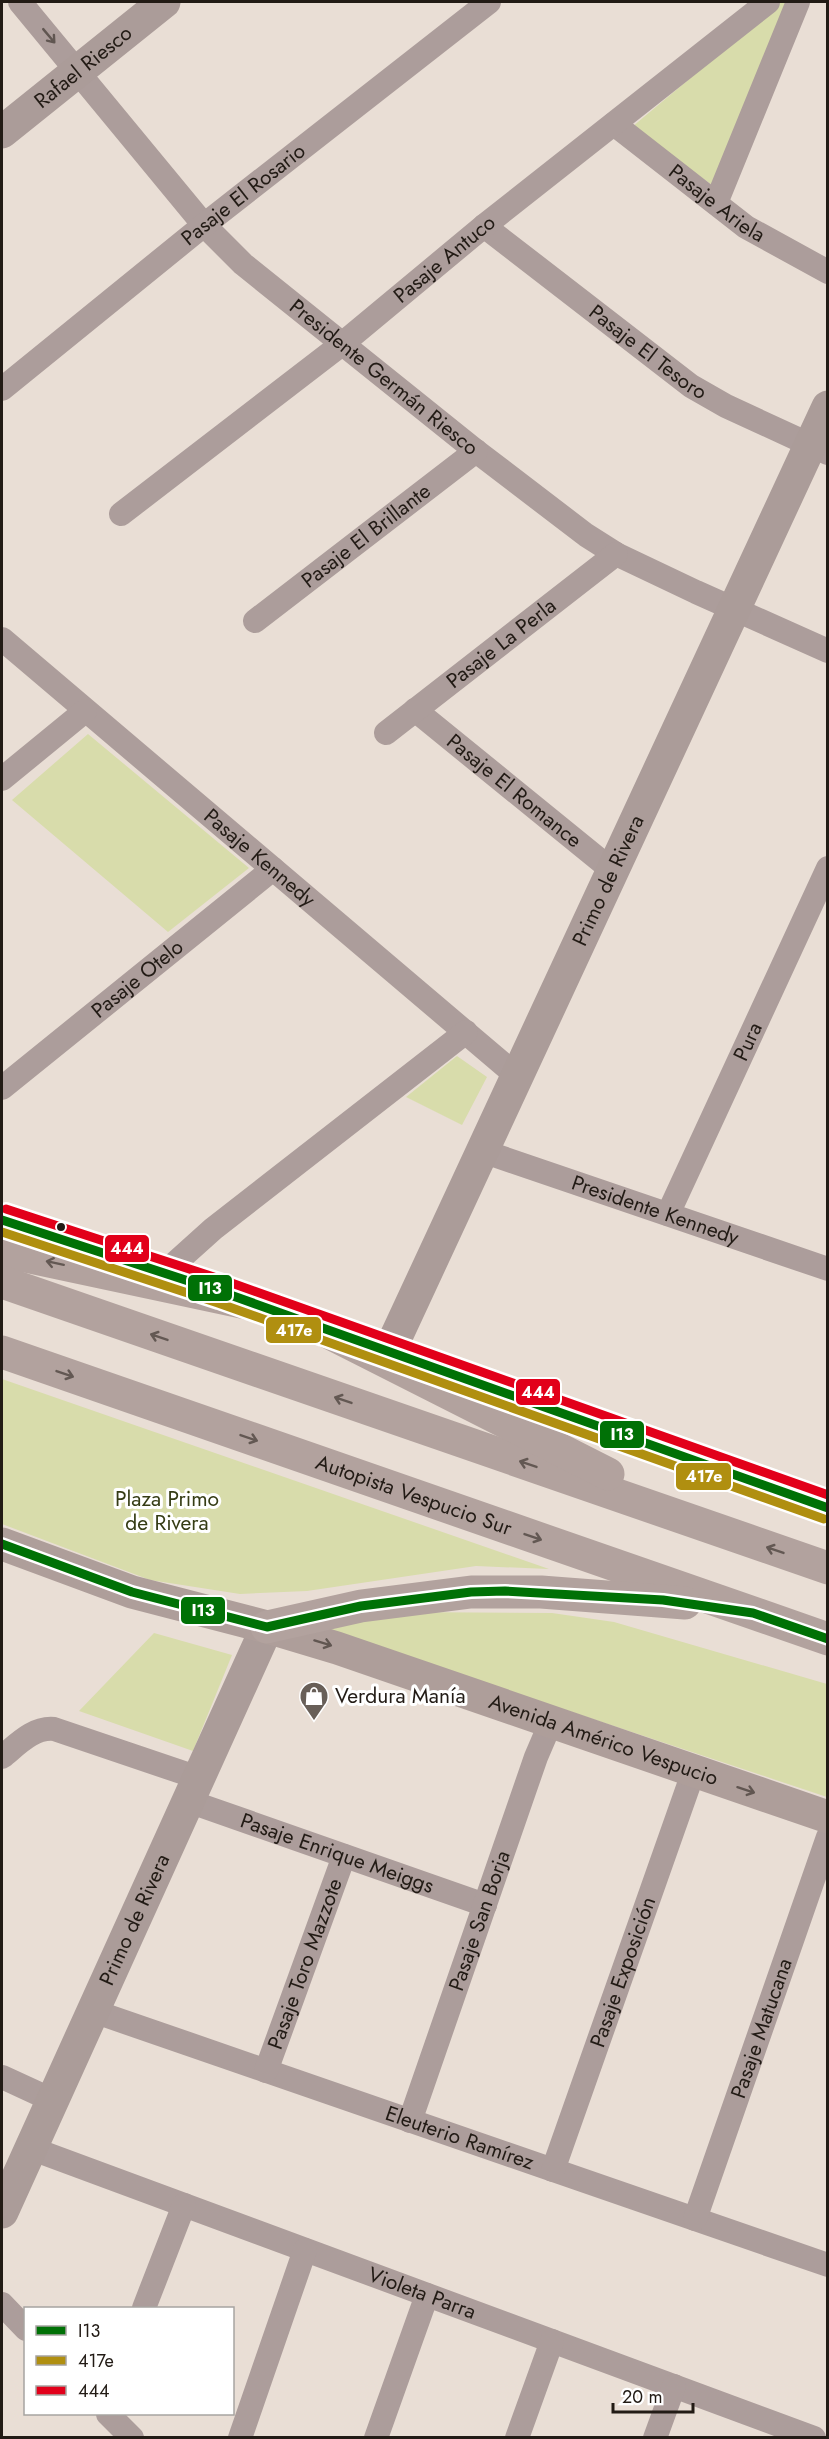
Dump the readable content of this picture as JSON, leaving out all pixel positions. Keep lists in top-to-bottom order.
{
  "streets": {
    "highway": ["Autopista Vespucio Sur"],
    "main road": ["Avenida Américo Vespucio"],
    "street": [
      "Rafael Riesco",
      "Pasaje El Rosario",
      "Pasaje Ariela",
      "Pasaje Antuco",
      "Pasaje El Tesoro",
      "Presidente Germán Riesco",
      "Pasaje El Brillante",
      "Pasaje La Perla",
      "Pasaje El Romance",
      "Pasaje Kennedy",
      "Primo de Rivera",
      "Pasaje Otelo",
      "Pura",
      "Presidente Kennedy",
      "Pasaje Enrique Meiggs",
      "Pasaje San Borja",
      "Pasaje Toro Mazzote",
      "Pasaje Exposición",
      "Pasaje Matucana",
      "Eleuterio Ramírez",
      "Violeta Parra"
    ]
  },
  "crossings": [
    ["Rafael Riesco", "Presidente Germán Riesco"],
    ["Pasaje El Rosario", "Presidente Germán Riesco"],
    ["Pasaje Ariela", "Pasaje Antuco"],
    ["Pasaje Antuco", "Pasaje El Tesoro"],
    ["Pasaje Antuco", "Presidente Germán Riesco"],
    ["Pasaje El Tesoro", "Primo de Rivera"],
    ["Presidente Germán Riesco", "Pasaje El Brillante"],
    ["Presidente Germán Riesco", "Pasaje La Perla"],
    ["Presidente Germán Riesco", "Primo de Rivera"],
    ["Pasaje La Perla", "Pasaje El Romance"],
    ["Pasaje El Romance", "Primo de Rivera"],
    ["Pasaje Kennedy", "Primo de Rivera"],
    ["Pasaje Kennedy", "Pasaje Otelo"],
    ["Primo de Rivera", "Presidente Kennedy"],
    ["Primo de Rivera", "Avenida Américo Vespucio"],
    ["Primo de Rivera", "Pasaje Enrique Meiggs"],
    ["Primo de Rivera", "Eleuterio Ramírez"],
    ["Primo de Rivera", "Violeta Parra"],
    ["Pura", "Presidente Kennedy"],
    ["Avenida Américo Vespucio", "Pasaje San Borja"],
    ["Avenida Américo Vespucio", "Pasaje Exposición"],
    ["Pasaje Enrique Meiggs", "Pasaje San Borja"],
    ["Pasaje Enrique Meiggs", "Pasaje Toro Mazzote"],
    ["Pasaje San Borja", "Eleuterio Ramírez"],
    ["Pasaje Toro Mazzote", "Eleuterio Ramírez"],
    ["Pasaje Exposición", "Eleuterio Ramírez"],
    ["Pasaje Matucana", "Eleuterio Ramírez"]
  ],
  "parks": ["Plaza Primo de Rivera"],
  "places": {
    "shop": ["Verdura Manía"]
  },
  "lines": ["transit line 444", "transit line I13", "transit line 417e"],
  "legend": ["I13", "417e", "444"],
  "scale_bar": "20 m"
}
